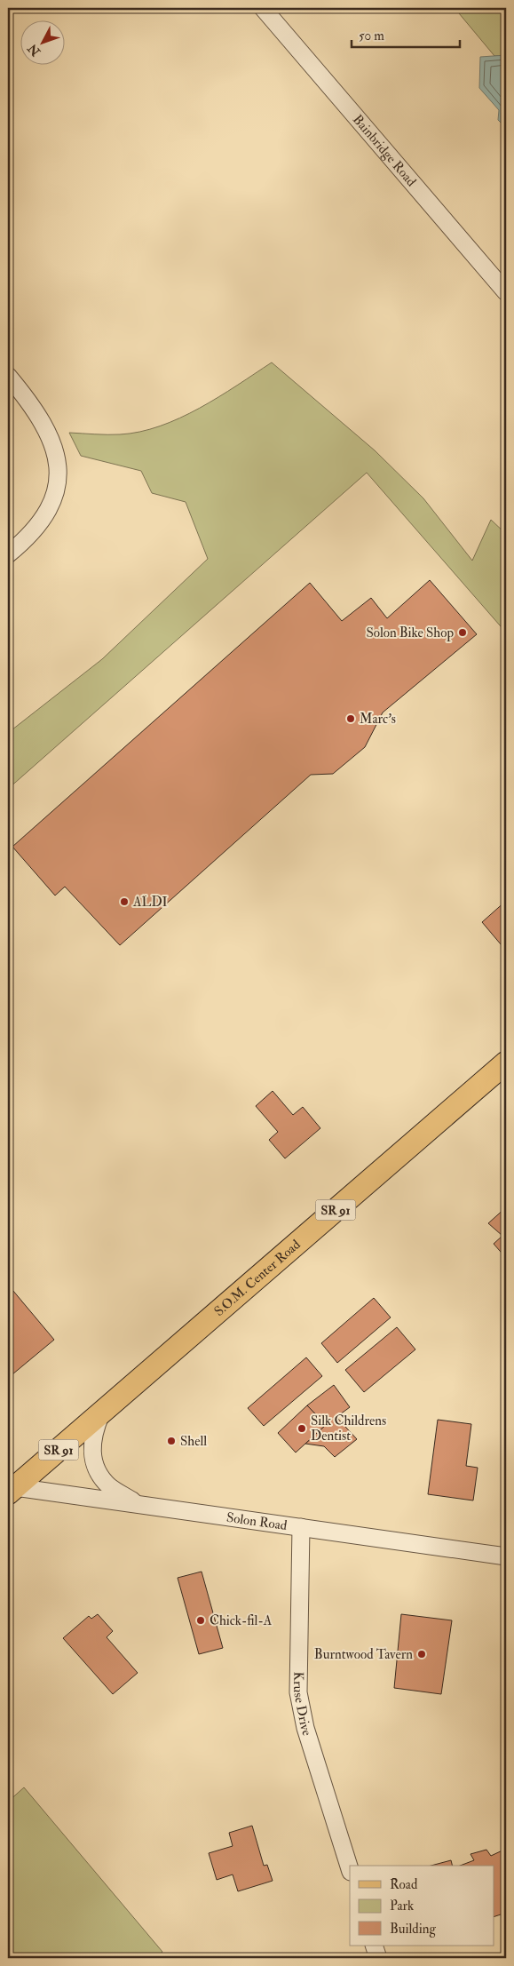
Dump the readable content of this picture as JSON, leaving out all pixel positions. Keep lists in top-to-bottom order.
{
  "streets": {
    "main road": ["SR 91", "S.O.M. Center Road"],
    "street": ["Bainbridge Road", "Solon Road", "Kruse Drive"]
  },
  "crossings": [
    ["S.O.M. Center Road", "Solon Road"],
    ["Solon Road", "Kruse Drive"]
  ],
  "places": [
    "Solon Bike Shop",
    "Marc's",
    "ALDI",
    "Silk Childrens Dentist",
    "Shell",
    "Chick-fil-A",
    "Burntwood Tavern"
  ],
  "legend": ["Road", "Park", "Building"],
  "scale_bar": "50 m",
  "north": "bottom left"
}
